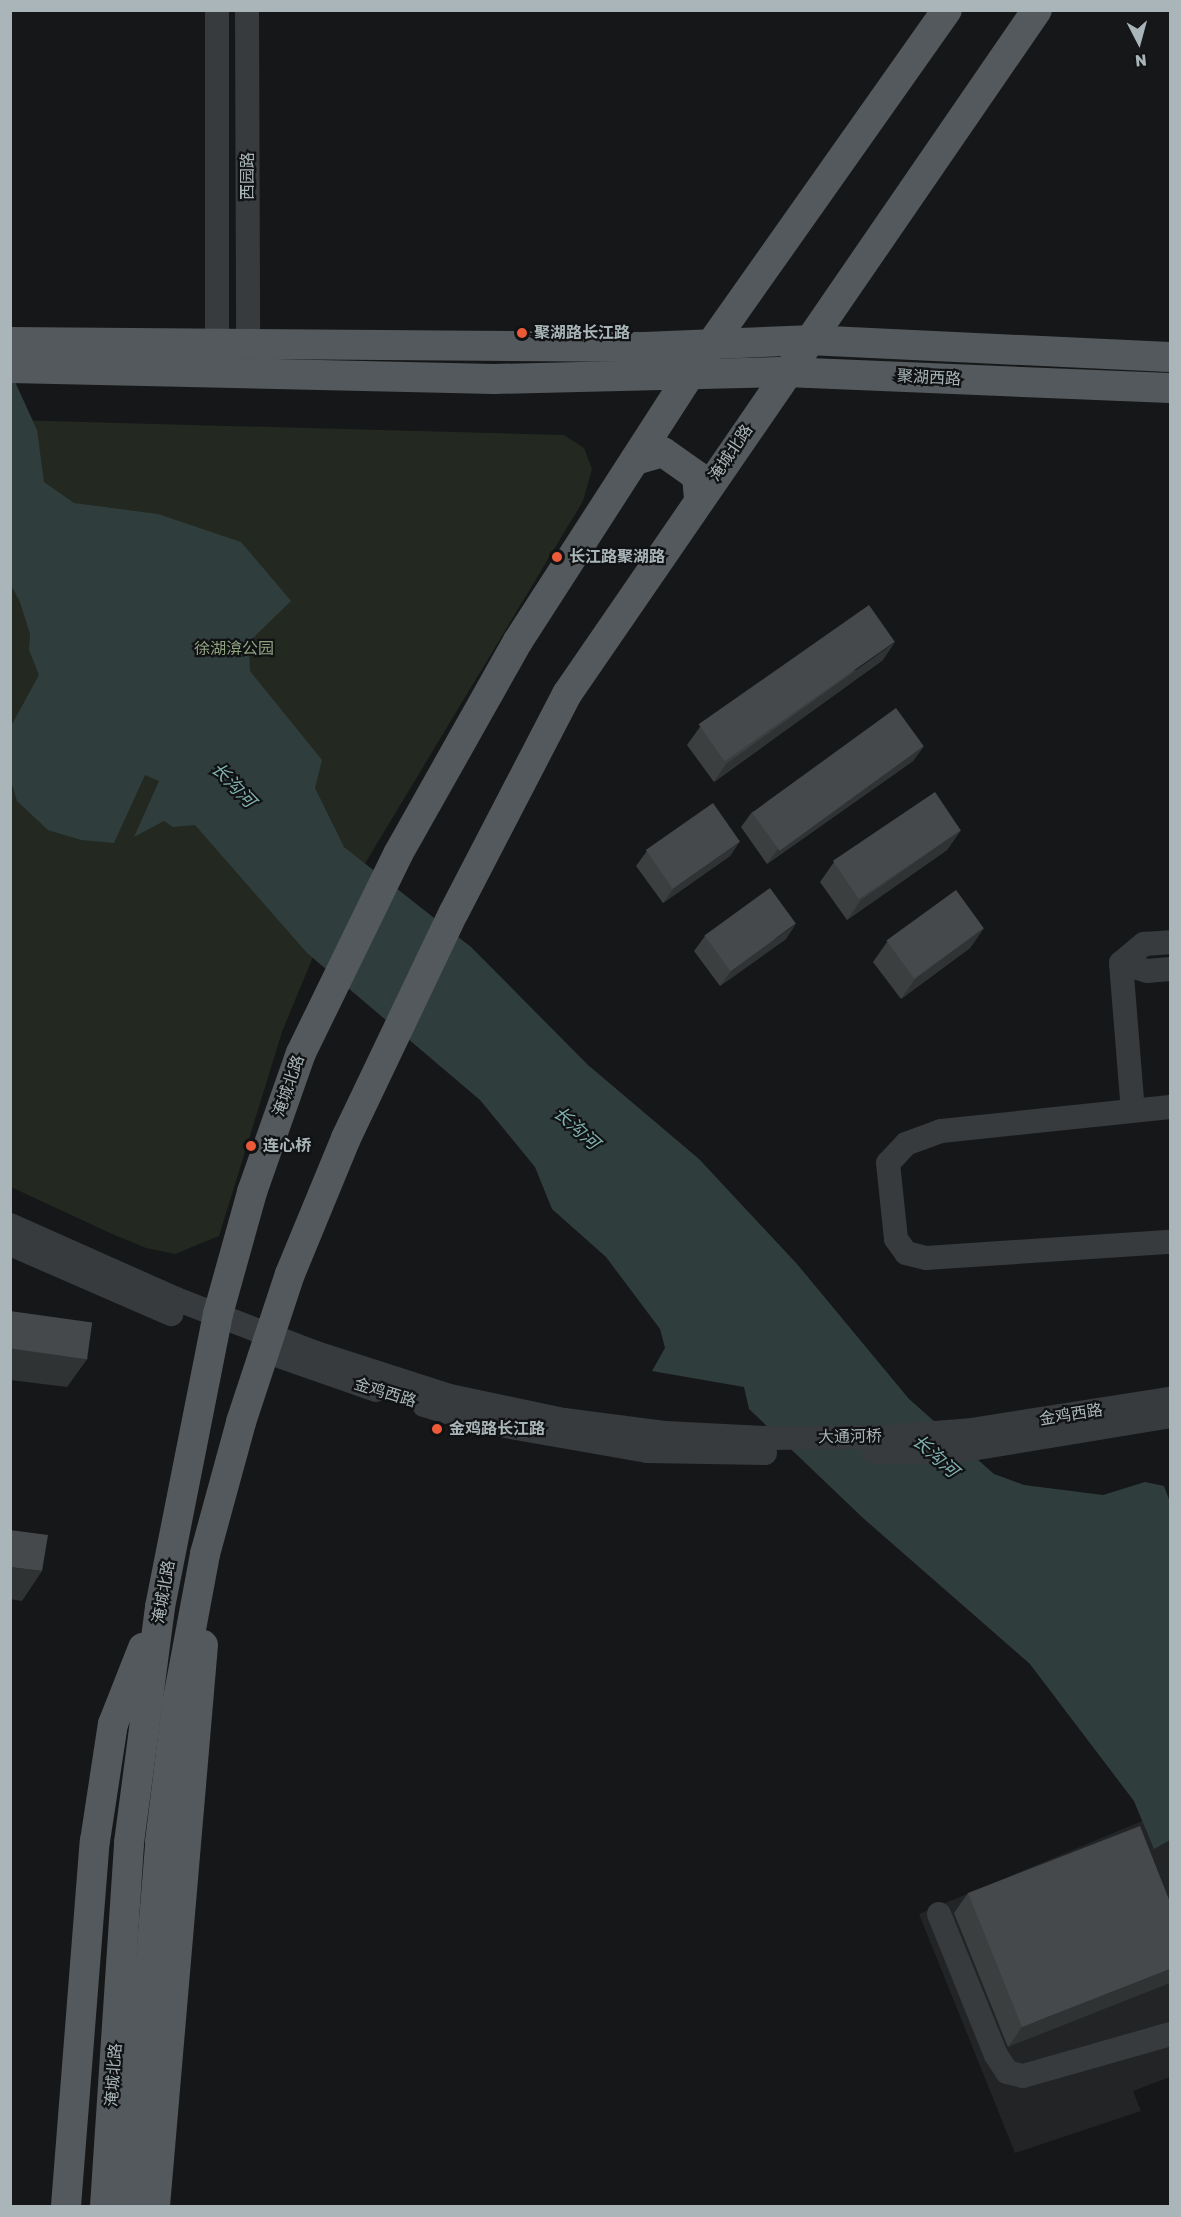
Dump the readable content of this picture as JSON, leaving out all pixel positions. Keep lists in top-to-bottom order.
{
  "streets": {
    "main road": ["聚湖西路", "淹城北路"],
    "street": ["西园路", "金鸡西路", "大通河桥"]
  },
  "crossings": [
    ["西园路", "聚湖西路"],
    ["聚湖西路", "淹城北路"],
    ["淹城北路", "金鸡西路"],
    ["金鸡西路", "大通河桥"]
  ],
  "water": ["长沟河"],
  "parks": ["徐湖渰公园"],
  "places": [
    "聚湖路长江路",
    "长江路聚湖路",
    "连心桥",
    "金鸡路长江路"
  ],
  "north": "bottom"
}
